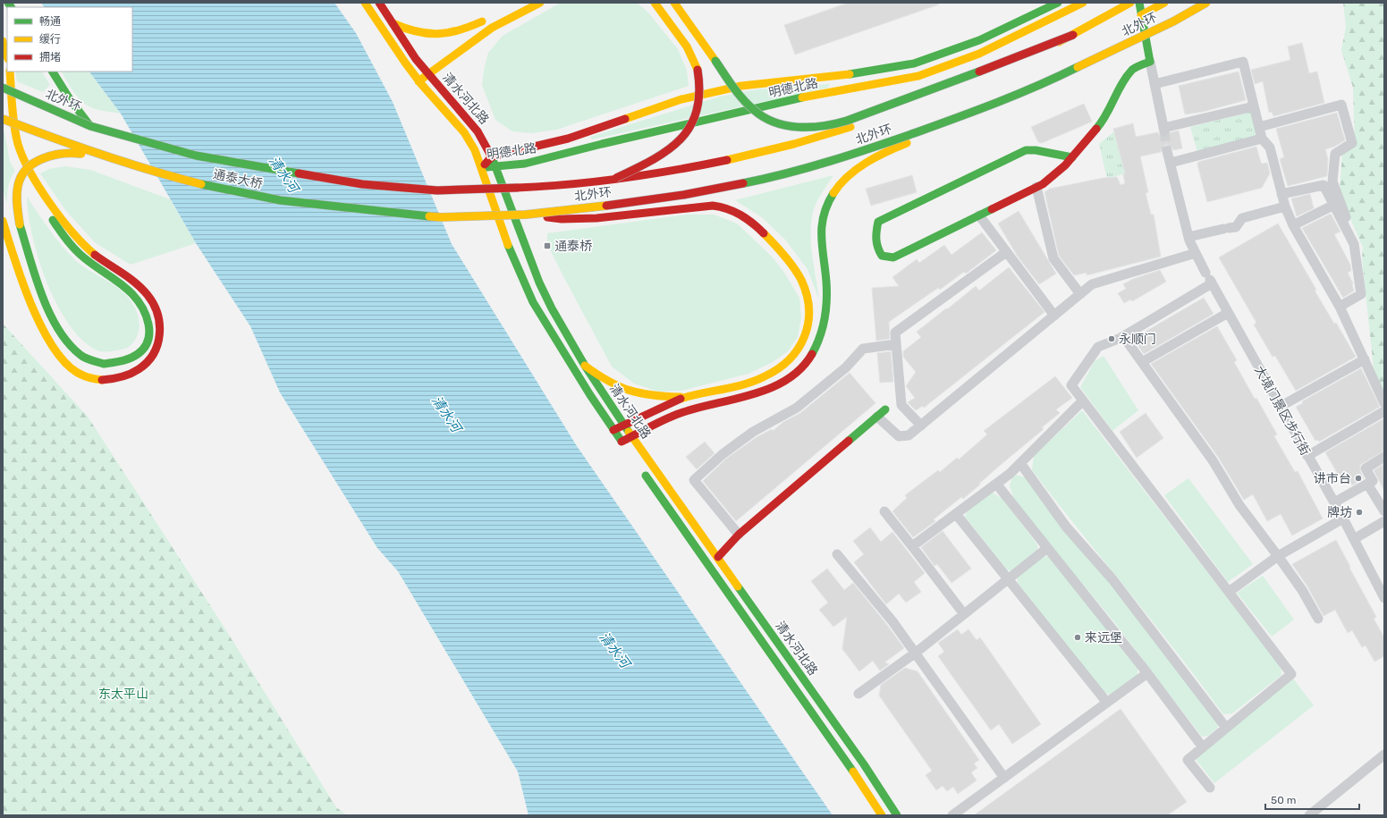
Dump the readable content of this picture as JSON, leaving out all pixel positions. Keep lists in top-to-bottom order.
{
  "streets": {
    "main road": [
      "北外环",
      "明德北路",
      "清水河北路",
      "通泰大桥"
    ],
    "street": ["大境门景区步行街"]
  },
  "crossings": [
    ["北外环", "通泰大桥"],
    ["明德北路", "清水河北路"]
  ],
  "water": ["清水河"],
  "parks": ["东太平山"],
  "places": {
    "transit": ["通泰桥"],
    "other": [
      "永顺门",
      "讲市台",
      "牌坊",
      "来远堡"
    ]
  },
  "legend": ["畅通", "缓行", "拥堵"],
  "scale_bar": "50 m"
}
